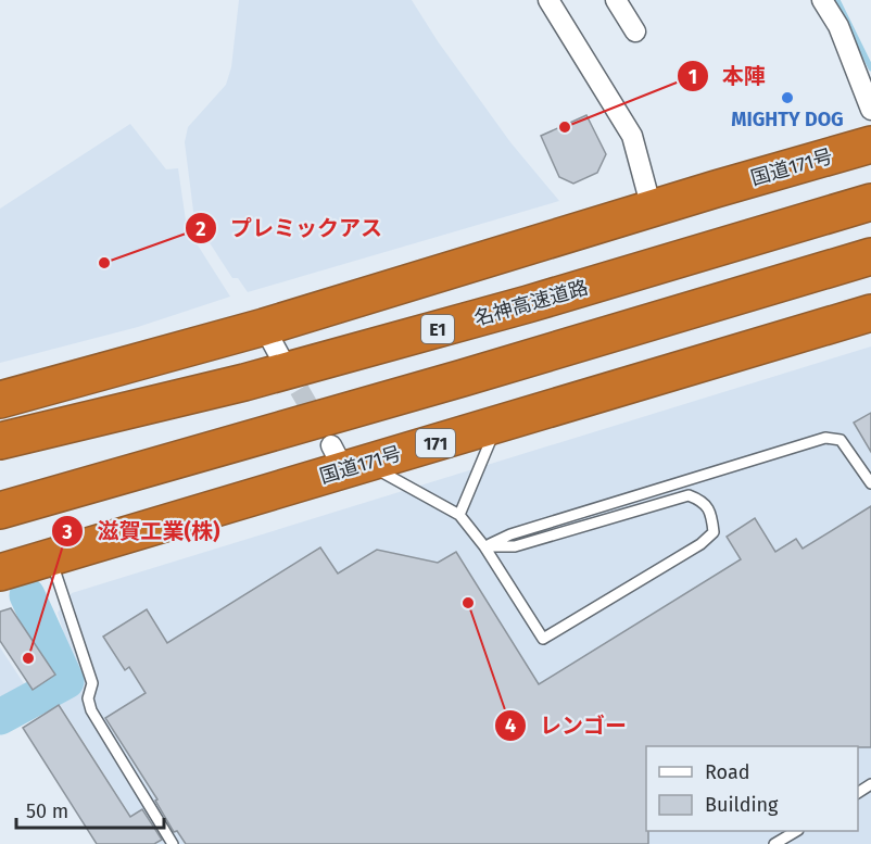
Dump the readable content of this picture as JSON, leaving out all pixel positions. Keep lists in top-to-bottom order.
{
  "streets": {
    "highway": [
      "国道171号",
      "名神高速道路",
      "E1",
      "171"
    ]
  },
  "places": [
    "MIGHTY DOG",
    "本陣",
    "プレミックアス",
    "レンゴー",
    "滋賀工業(株)"
  ],
  "legend": ["Road", "Building"],
  "scale_bar": "50 m"
}
